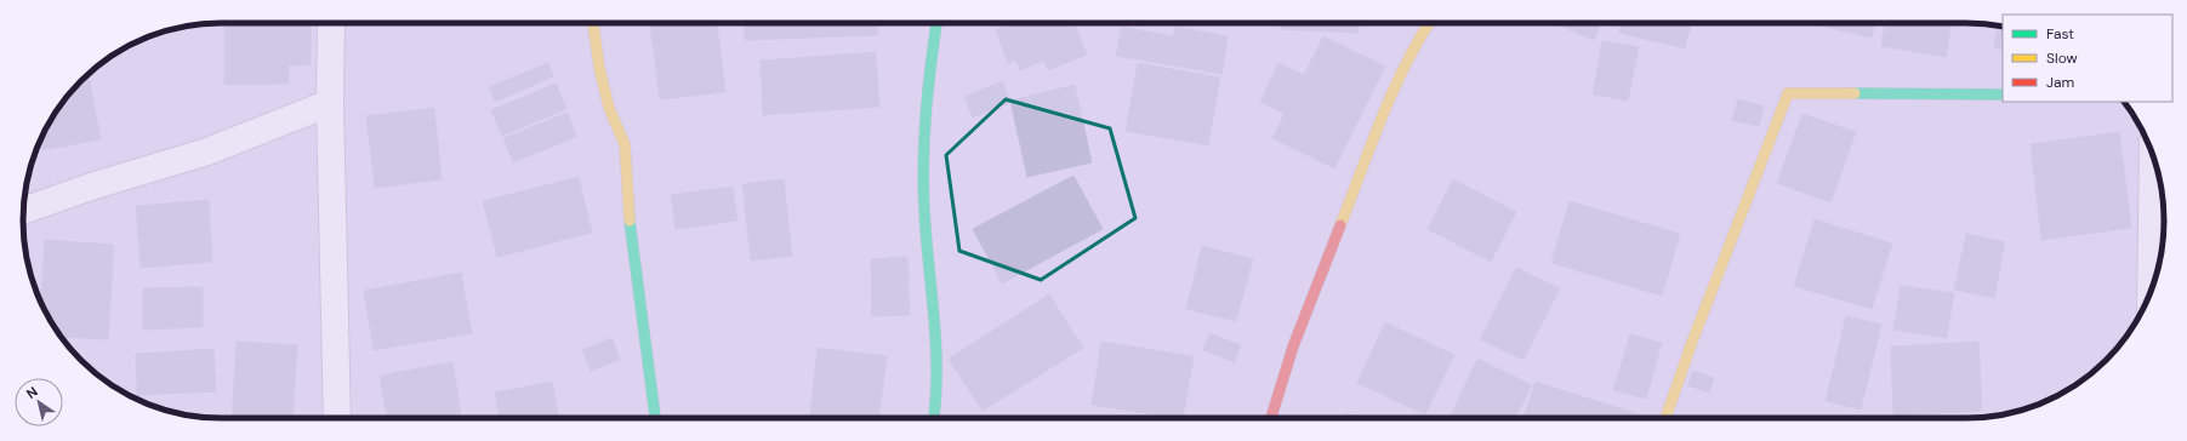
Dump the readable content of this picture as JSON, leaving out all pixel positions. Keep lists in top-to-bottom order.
{
  "legend": ["Fast", "Slow", "Jam"],
  "north": "top left"
}
